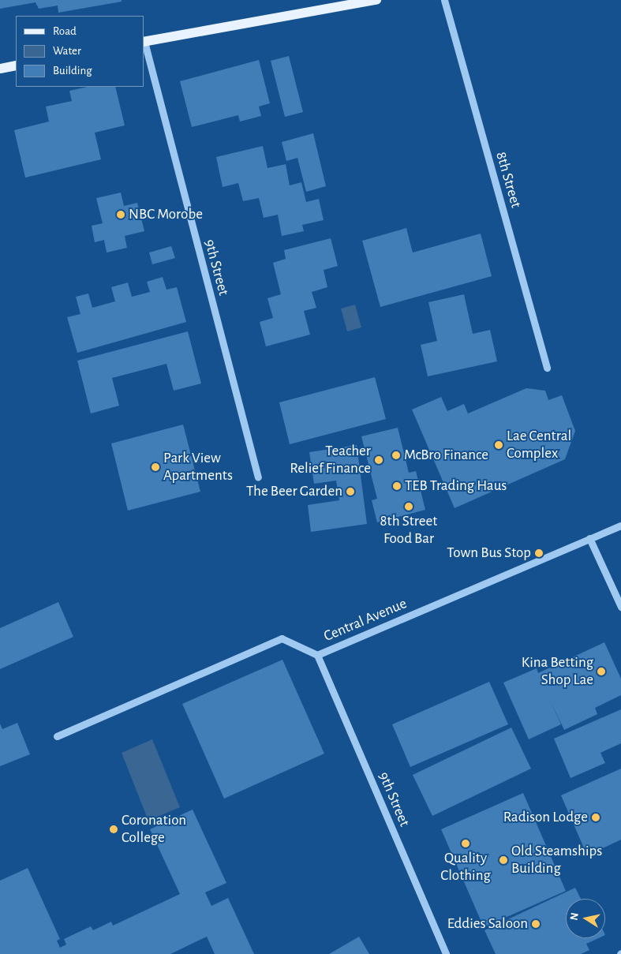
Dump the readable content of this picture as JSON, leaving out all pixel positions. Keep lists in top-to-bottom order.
{
  "streets": {
    "street": ["8th Street", "9th Street", "Central Avenue"]
  },
  "crossings": [
    ["9th Street", "Central Avenue"]
  ],
  "places": [
    "NBC Morobe",
    "Lae Central Complex",
    "McBro Finance",
    "Teacher Relief Finance",
    "Park View Apartments",
    "TEB Trading Haus",
    "The Beer Garden",
    "8th Street Food Bar",
    "Town Bus Stop",
    "Kina Betting Shop Lae",
    "Radison Lodge",
    "Coronation College",
    "Quality Clothing",
    "Old Steamships Building",
    "Eddies Saloon"
  ],
  "legend": ["Road", "Water", "Building"],
  "north": "left"
}
